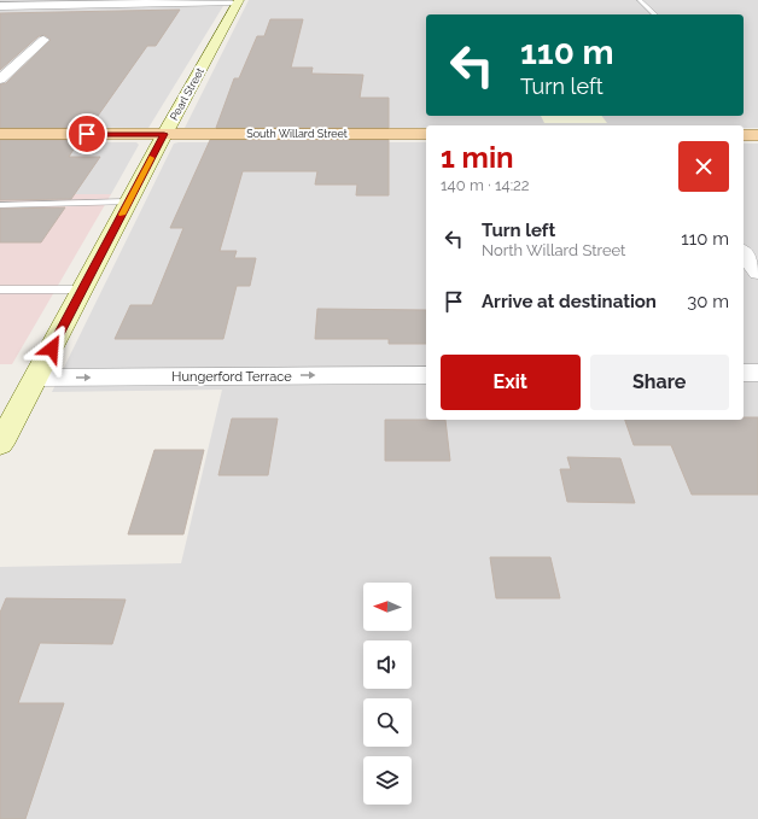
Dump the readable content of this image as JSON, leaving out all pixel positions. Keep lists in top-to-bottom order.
{
  "streets": {
    "main road": ["Pearl Street", "South Willard Street"],
    "street": ["Hungerford Terrace"]
  },
  "crossings": [
    ["Pearl Street", "South Willard Street"],
    ["Pearl Street", "Hungerford Terrace"]
  ],
  "one_way": ["Hungerford Terrace"],
  "north": "left",
  "page": {
    "turn": ["110 m", "Turn left"],
    "heading": ["1 min", "140 m · 14:22"],
    "list": [
      {
        "name": "Turn left",
        "note": "North Willard Street",
        "value": "110 m"
      },
      {
        "name": "Arrive at destination",
        "value": "30 m"
      }
    ],
    "buttons": ["Exit", "Share"]
  }
}
